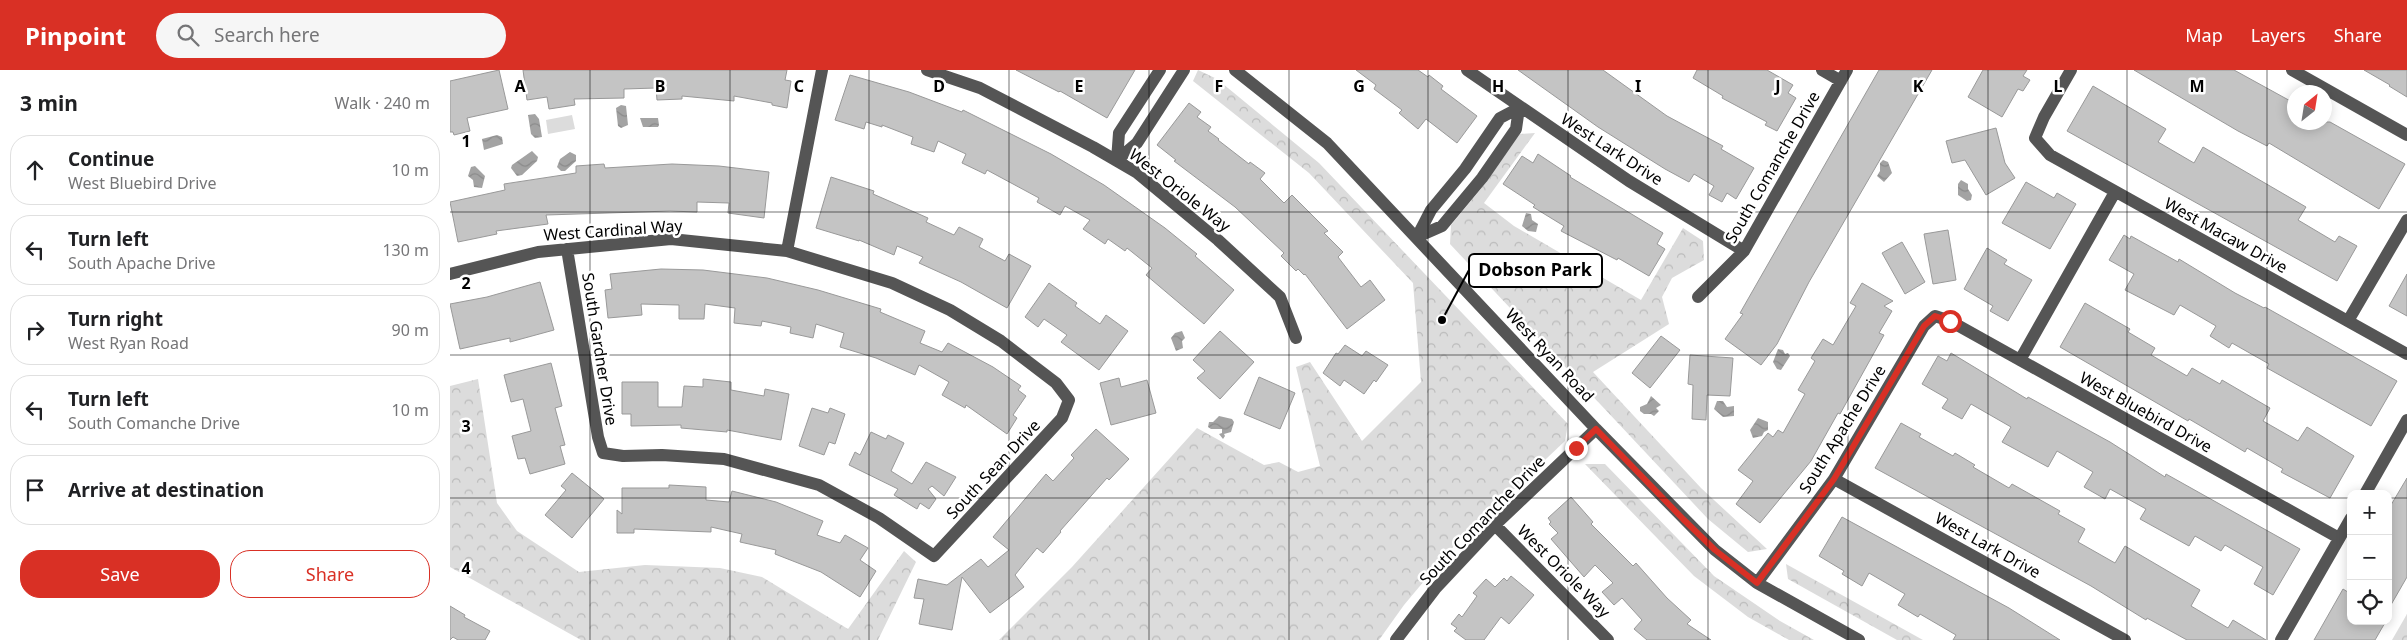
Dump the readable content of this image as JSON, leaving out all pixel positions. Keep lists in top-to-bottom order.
{
  "streets": {
    "street": [
      "West Lark Drive",
      "South Comanche Drive",
      "West Oriole Way",
      "West Cardinal Way",
      "West Macaw Drive",
      "South Gardner Drive",
      "West Ryan Road",
      "West Bluebird Drive",
      "South Apache Drive",
      "South Sean Drive"
    ]
  },
  "crossings": [
    ["West Lark Drive", "South Comanche Drive"],
    ["West Lark Drive", "South Apache Drive"],
    ["South Comanche Drive", "West Oriole Way"],
    ["South Comanche Drive", "West Ryan Road"],
    ["West Cardinal Way", "South Gardner Drive"],
    ["West Cardinal Way", "South Sean Drive"],
    ["South Gardner Drive", "South Sean Drive"],
    ["West Ryan Road", "South Apache Drive"],
    ["West Bluebird Drive", "South Apache Drive"]
  ],
  "places": ["Dobson Park"],
  "north": "top right",
  "page": {
    "header": "Pinpoint",
    "search": "Search here",
    "nav": ["Map", "Layers", "Share"],
    "heading": ["3 min", "Walk · 240 m"],
    "list": [
      ["Continue", "West Bluebird Drive", "10 m"],
      ["Turn left", "South Apache Drive", "130 m"],
      ["Turn right", "West Ryan Road", "90 m"],
      ["Turn left", "South Comanche Drive", "10 m"],
      "Arrive at destination"
    ],
    "map_buttons": ["+", "−"],
    "buttons": ["Save", "Share"]
  },
  "grid": {
    "columns": [
      "A",
      "B",
      "C",
      "D",
      "E",
      "F",
      "G",
      "H",
      "I",
      "J",
      "K",
      "L",
      "M"
    ],
    "rows": [
      "1",
      "2",
      "3",
      "4"
    ]
  }
}
